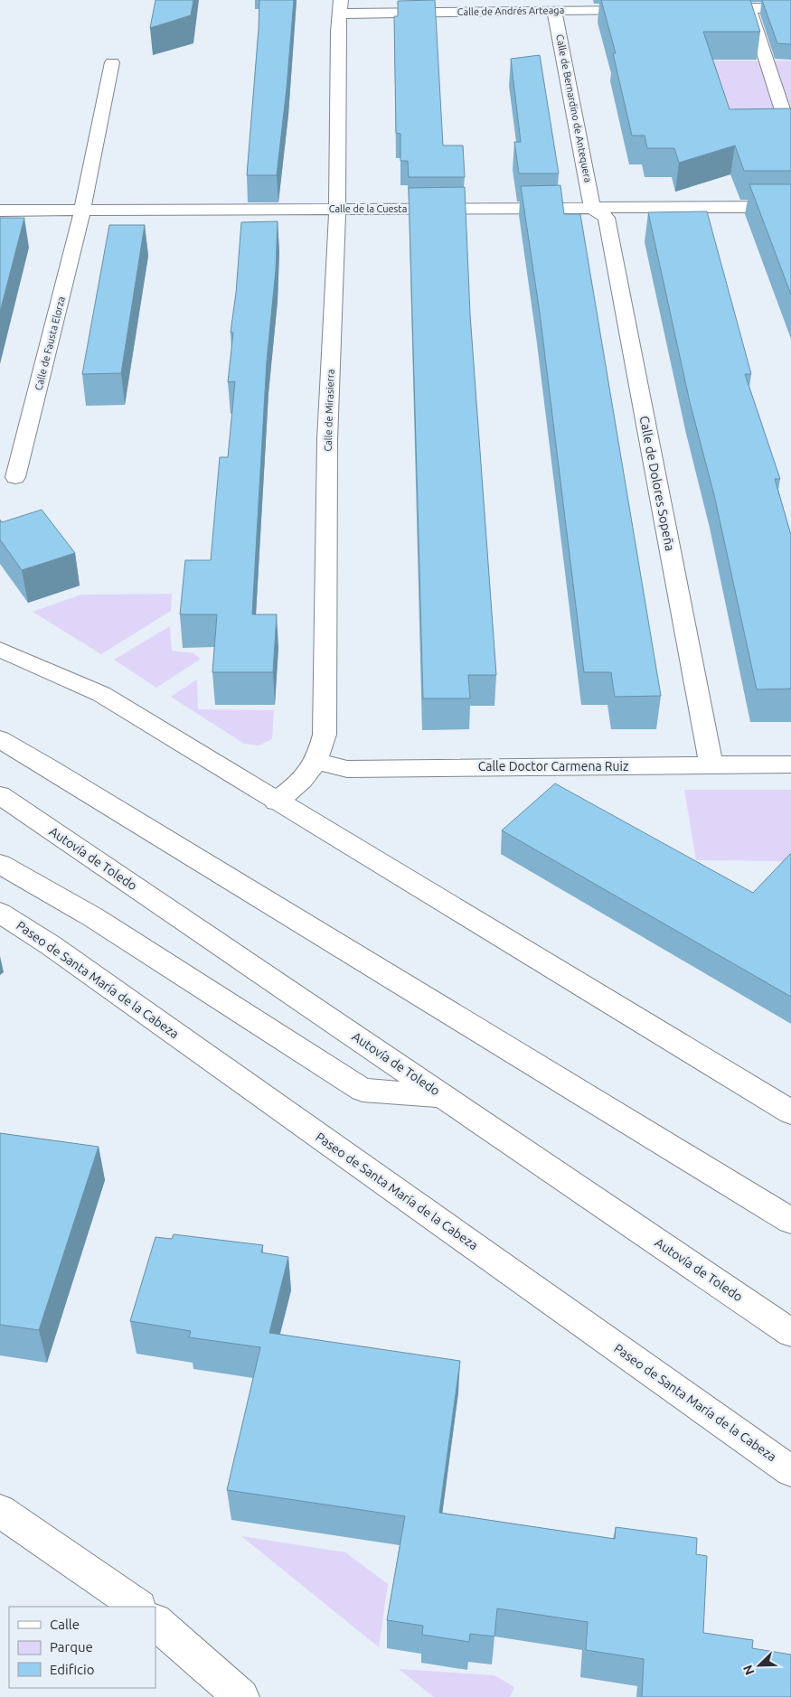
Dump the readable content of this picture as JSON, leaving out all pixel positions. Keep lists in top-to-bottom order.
{
  "streets": {
    "main road": [
      "Calle de Andrés Arteaga",
      "Calle de Bernardino de Antequera",
      "Calle de la Cuesta",
      "Calle de Fausta Elorza",
      "Calle de Mirasierra",
      "Calle de Dolores Sopeña",
      "Calle Doctor Carmena Ruiz",
      "Autovía de Toledo",
      "Paseo de Santa María de la Cabeza"
    ]
  },
  "crossings": [
    ["Calle de Andrés Arteaga", "Calle de Bernardino de Antequera"],
    ["Calle de Andrés Arteaga", "Calle de Mirasierra"],
    ["Calle de Bernardino de Antequera", "Calle de la Cuesta"],
    ["Calle de Bernardino de Antequera", "Calle de Dolores Sopeña"],
    ["Calle de la Cuesta", "Calle de Fausta Elorza"],
    ["Calle de la Cuesta", "Calle de Mirasierra"],
    ["Calle de la Cuesta", "Calle de Dolores Sopeña"],
    ["Calle de Mirasierra", "Calle Doctor Carmena Ruiz"],
    ["Calle de Dolores Sopeña", "Calle Doctor Carmena Ruiz"]
  ],
  "legend": ["Calle", "Parque", "Edificio"],
  "north": "bottom left"
}
